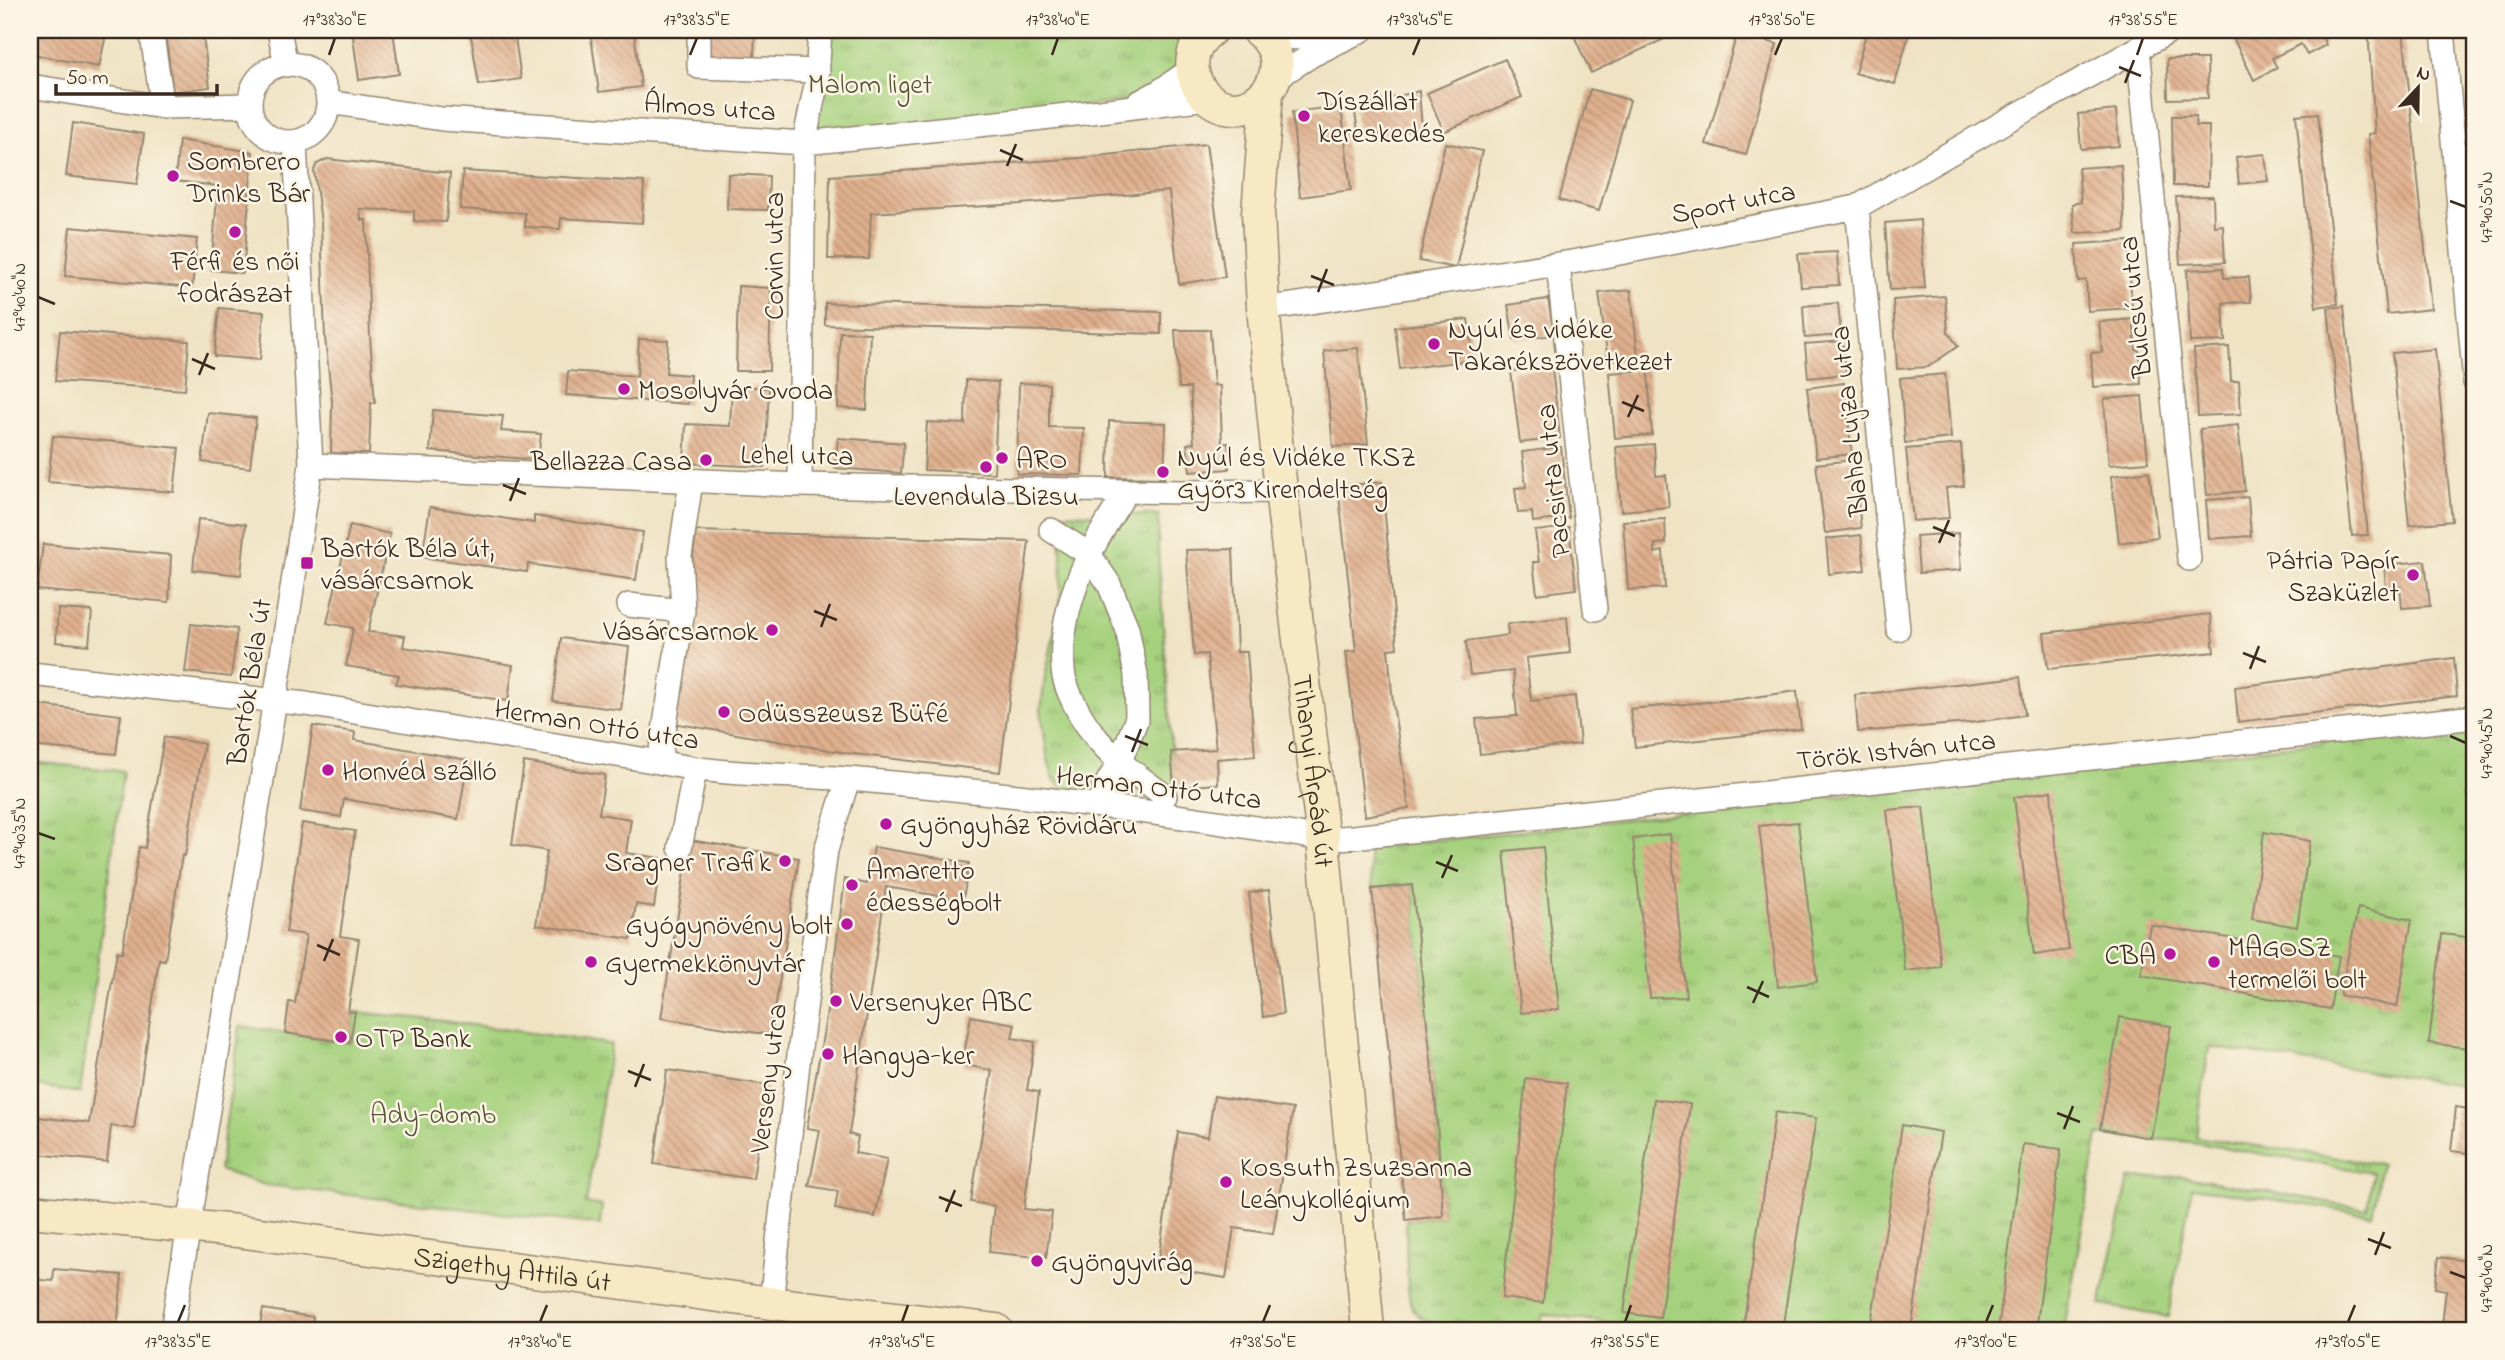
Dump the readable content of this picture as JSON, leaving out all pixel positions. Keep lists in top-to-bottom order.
{
  "streets": {
    "street": [
      "Álmos utca",
      "Sport utca",
      "Corvin utca",
      "Bulcsú utca",
      "Blaha Lujza utca",
      "Lehel utca",
      "Pacsirta utca",
      "Bartók Béla út",
      "Herman Ottó utca",
      "Török István utca",
      "Tihanyi Árpád út",
      "Verseny utca",
      "Szigethy Attila út"
    ]
  },
  "crossings": [
    ["Álmos utca", "Corvin utca"],
    ["Álmos utca", "Bartók Béla út"],
    ["Álmos utca", "Tihanyi Árpád út"],
    ["Sport utca", "Bulcsú utca"],
    ["Sport utca", "Blaha Lujza utca"],
    ["Sport utca", "Pacsirta utca"],
    ["Sport utca", "Tihanyi Árpád út"],
    ["Corvin utca", "Lehel utca"],
    ["Lehel utca", "Bartók Béla út"],
    ["Lehel utca", "Tihanyi Árpád út"],
    ["Bartók Béla út", "Herman Ottó utca"],
    ["Bartók Béla út", "Szigethy Attila út"],
    ["Herman Ottó utca", "Török István utca"],
    ["Herman Ottó utca", "Tihanyi Árpád út"],
    ["Herman Ottó utca", "Verseny utca"],
    ["Török István utca", "Tihanyi Árpád út"],
    ["Verseny utca", "Szigethy Attila út"]
  ],
  "parks": ["Malom liget", "Ady-domb"],
  "places": {
    "other": [
      "Díszállat kereskedés",
      "Sombrero Drinks Bár",
      "Férfi és női fodrászat",
      "Nyúl és vidéke Takarékszövetkezet",
      "Mosolyvár Óvoda",
      "ARO",
      "Bellazza Casa",
      "Levendula Bizsu",
      "Nyúl és Vidéke TKSZ Győr3 Kirendeltség",
      "Pátria Papír Szaküzlet",
      "Vásárcsarnok",
      "Odüsszeusz Büfé",
      "Honvéd szálló",
      "Gyöngyház Rövidáru",
      "Sragner Trafik",
      "Amaretto édességbolt",
      "Gyógynövény bolt",
      "CBA",
      "Gyermekkönyvtár",
      "MAGOSZ termelői bolt",
      "Versenyker ABC",
      "OTP Bank",
      "Hangya-ker",
      "Kossuth Zsuzsanna Leánykollégium",
      "Gyöngyvirág"
    ],
    "transit": ["Bartók Béla út, vásárcsarnok"]
  },
  "scale_bar": "50 m",
  "north": "top",
  "coordinates": [
    "17°38'30\"E",
    "17°38'35\"E",
    "17°38'40\"E",
    "17°38'45\"E",
    "17°38'50\"E",
    "17°38'55\"E",
    "47°40'50\"N",
    "47°40'40\"N",
    "47°40'45\"N",
    "47°40'35\"N",
    "17°39'00\"E",
    "17°39'05\"E"
  ]
}
